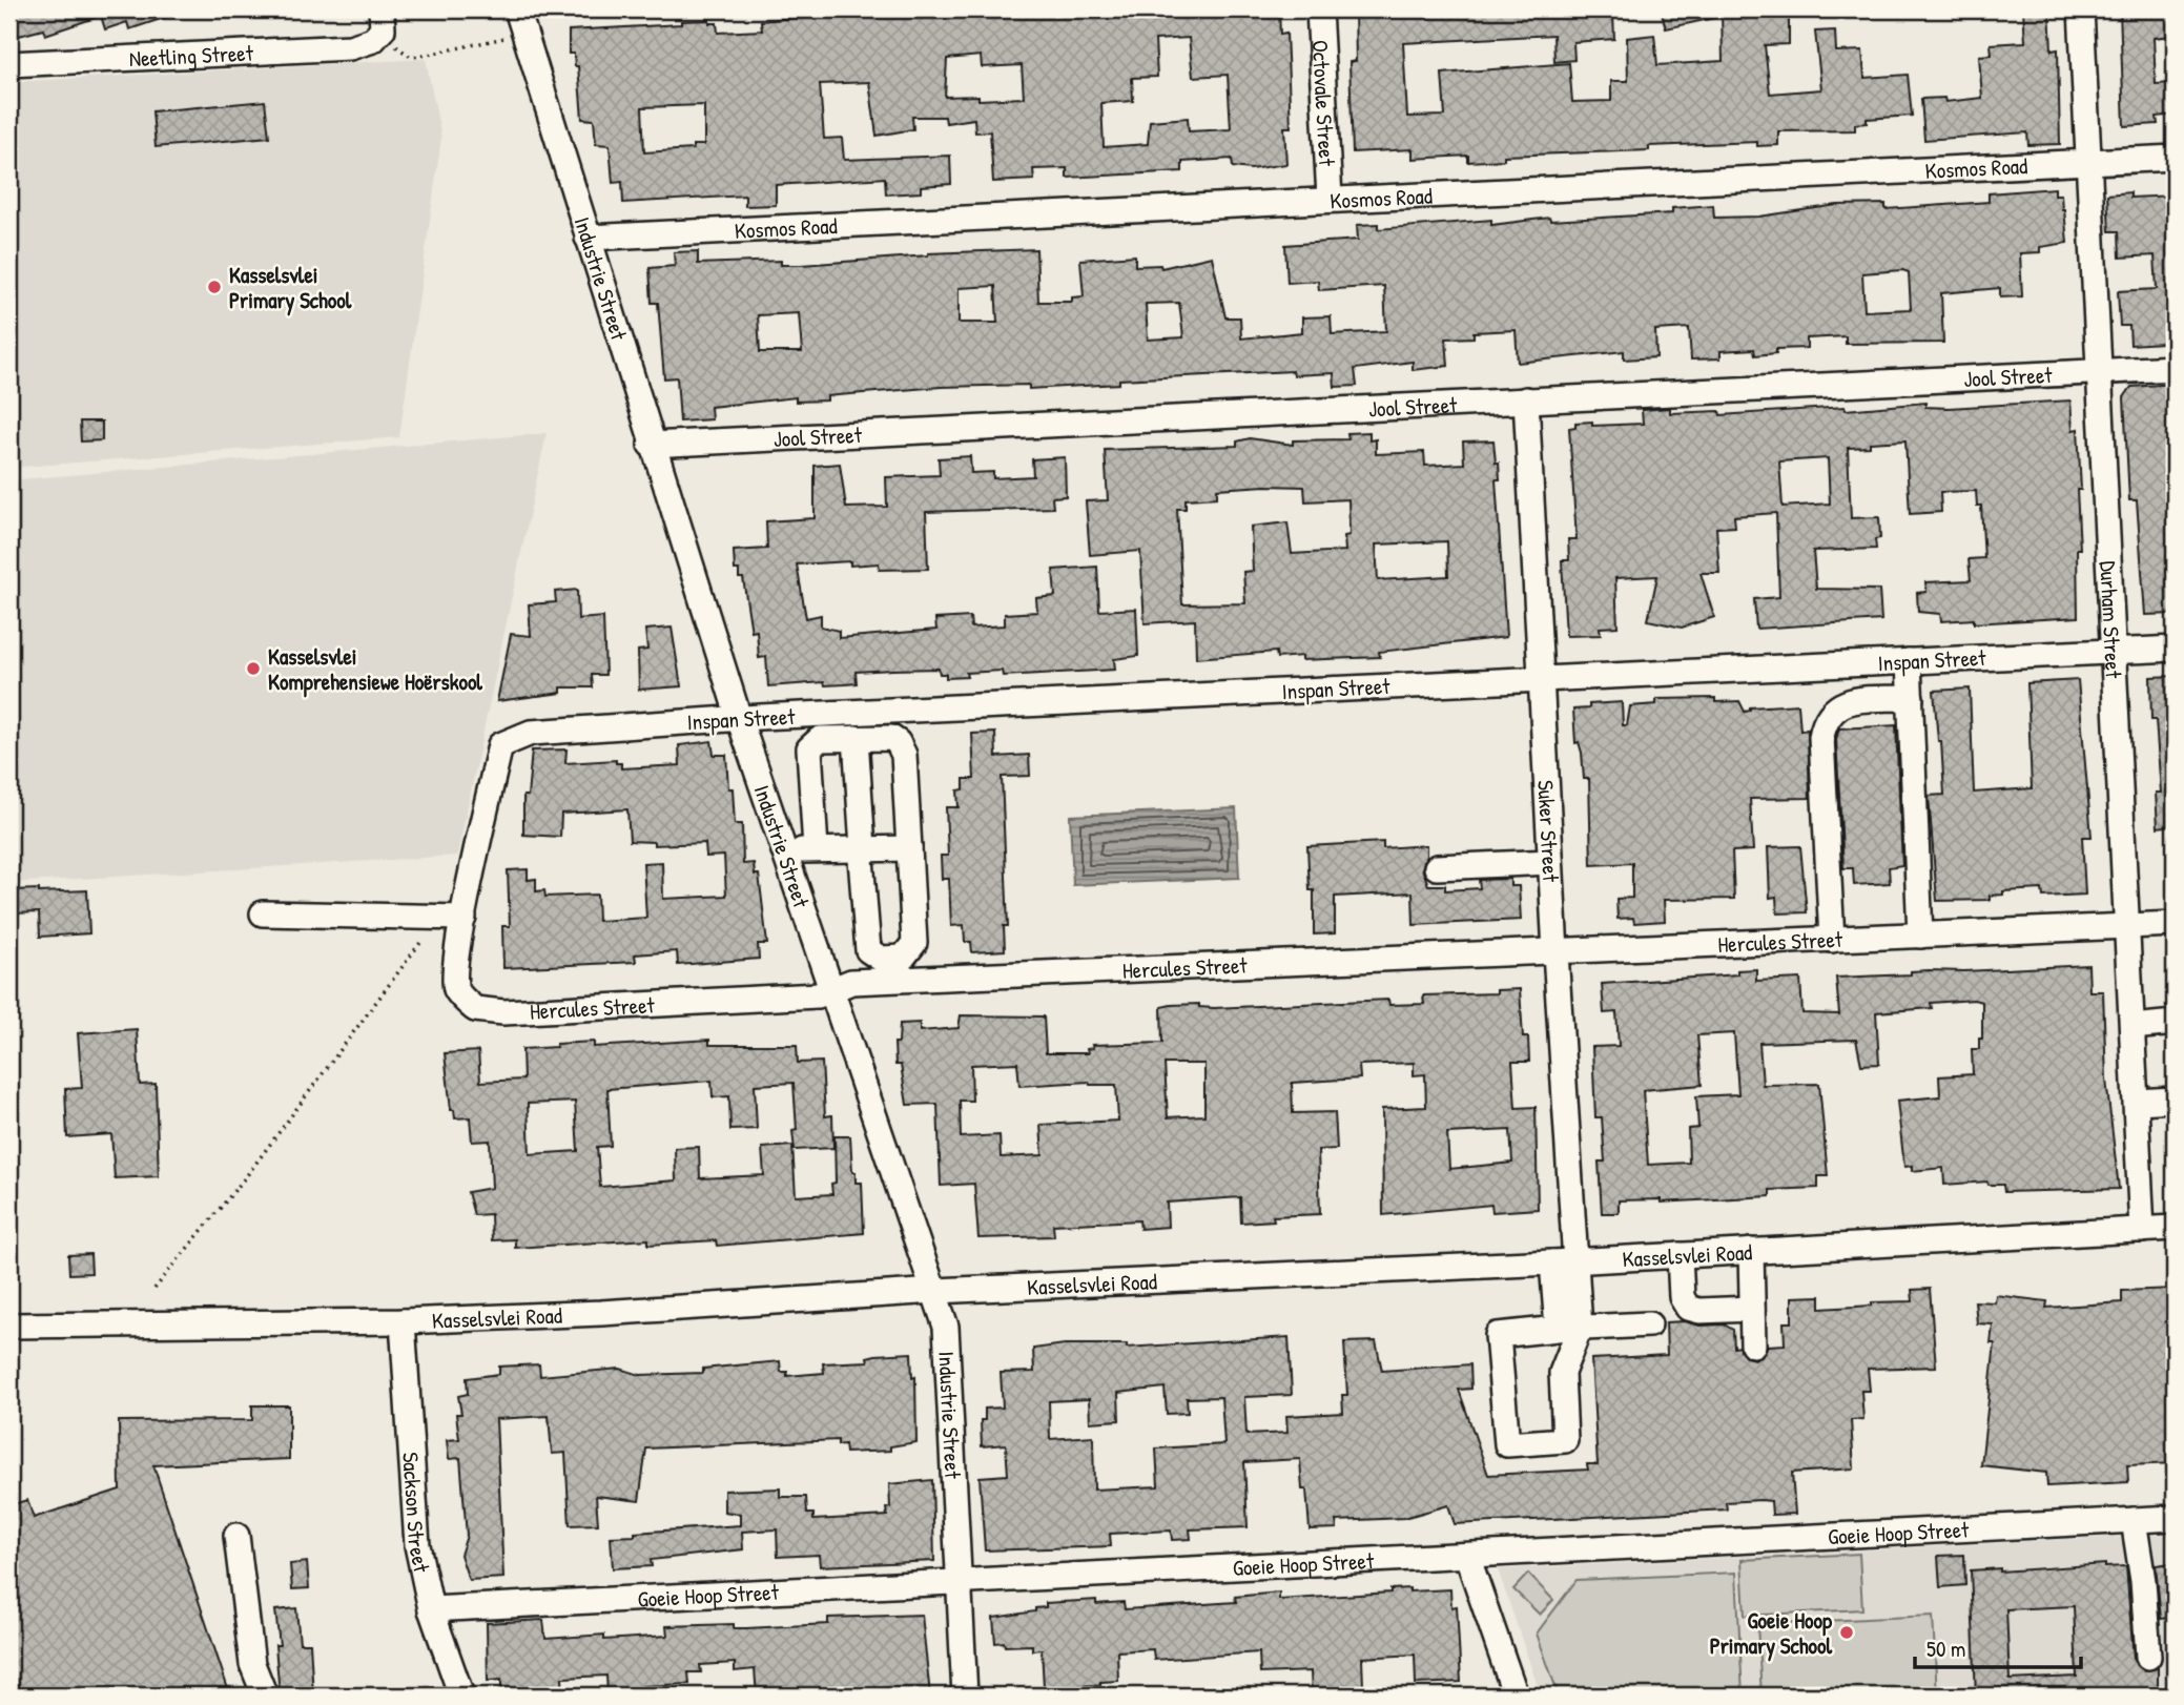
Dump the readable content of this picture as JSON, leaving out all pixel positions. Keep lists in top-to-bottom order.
{
  "streets": {
    "street": [
      "Neetling Street",
      "Octovale Street",
      "Kosmos Road",
      "Industrie Street",
      "Jool Street",
      "Durham Street",
      "Inspan Street",
      "Suker Street",
      "Hercules Street",
      "Kasselsvlei Road",
      "Sackson Street",
      "Goeie Hoop Street"
    ]
  },
  "crossings": [
    ["Octovale Street", "Kosmos Road"],
    ["Kosmos Road", "Industrie Street"],
    ["Kosmos Road", "Durham Street"],
    ["Industrie Street", "Jool Street"],
    ["Industrie Street", "Inspan Street"],
    ["Industrie Street", "Hercules Street"],
    ["Industrie Street", "Kasselsvlei Road"],
    ["Industrie Street", "Goeie Hoop Street"],
    ["Jool Street", "Durham Street"],
    ["Jool Street", "Suker Street"],
    ["Durham Street", "Inspan Street"],
    ["Durham Street", "Hercules Street"],
    ["Durham Street", "Kasselsvlei Road"],
    ["Inspan Street", "Suker Street"],
    ["Inspan Street", "Hercules Street"],
    ["Suker Street", "Hercules Street"],
    ["Suker Street", "Kasselsvlei Road"],
    ["Kasselsvlei Road", "Sackson Street"],
    ["Sackson Street", "Goeie Hoop Street"]
  ],
  "places": ["Kasselsvlei Primary School", "Kasselsvlei Komprehensiewe Hoërskool", "Goeie Hoop Primary School"],
  "scale_bar": "50 m"
}
